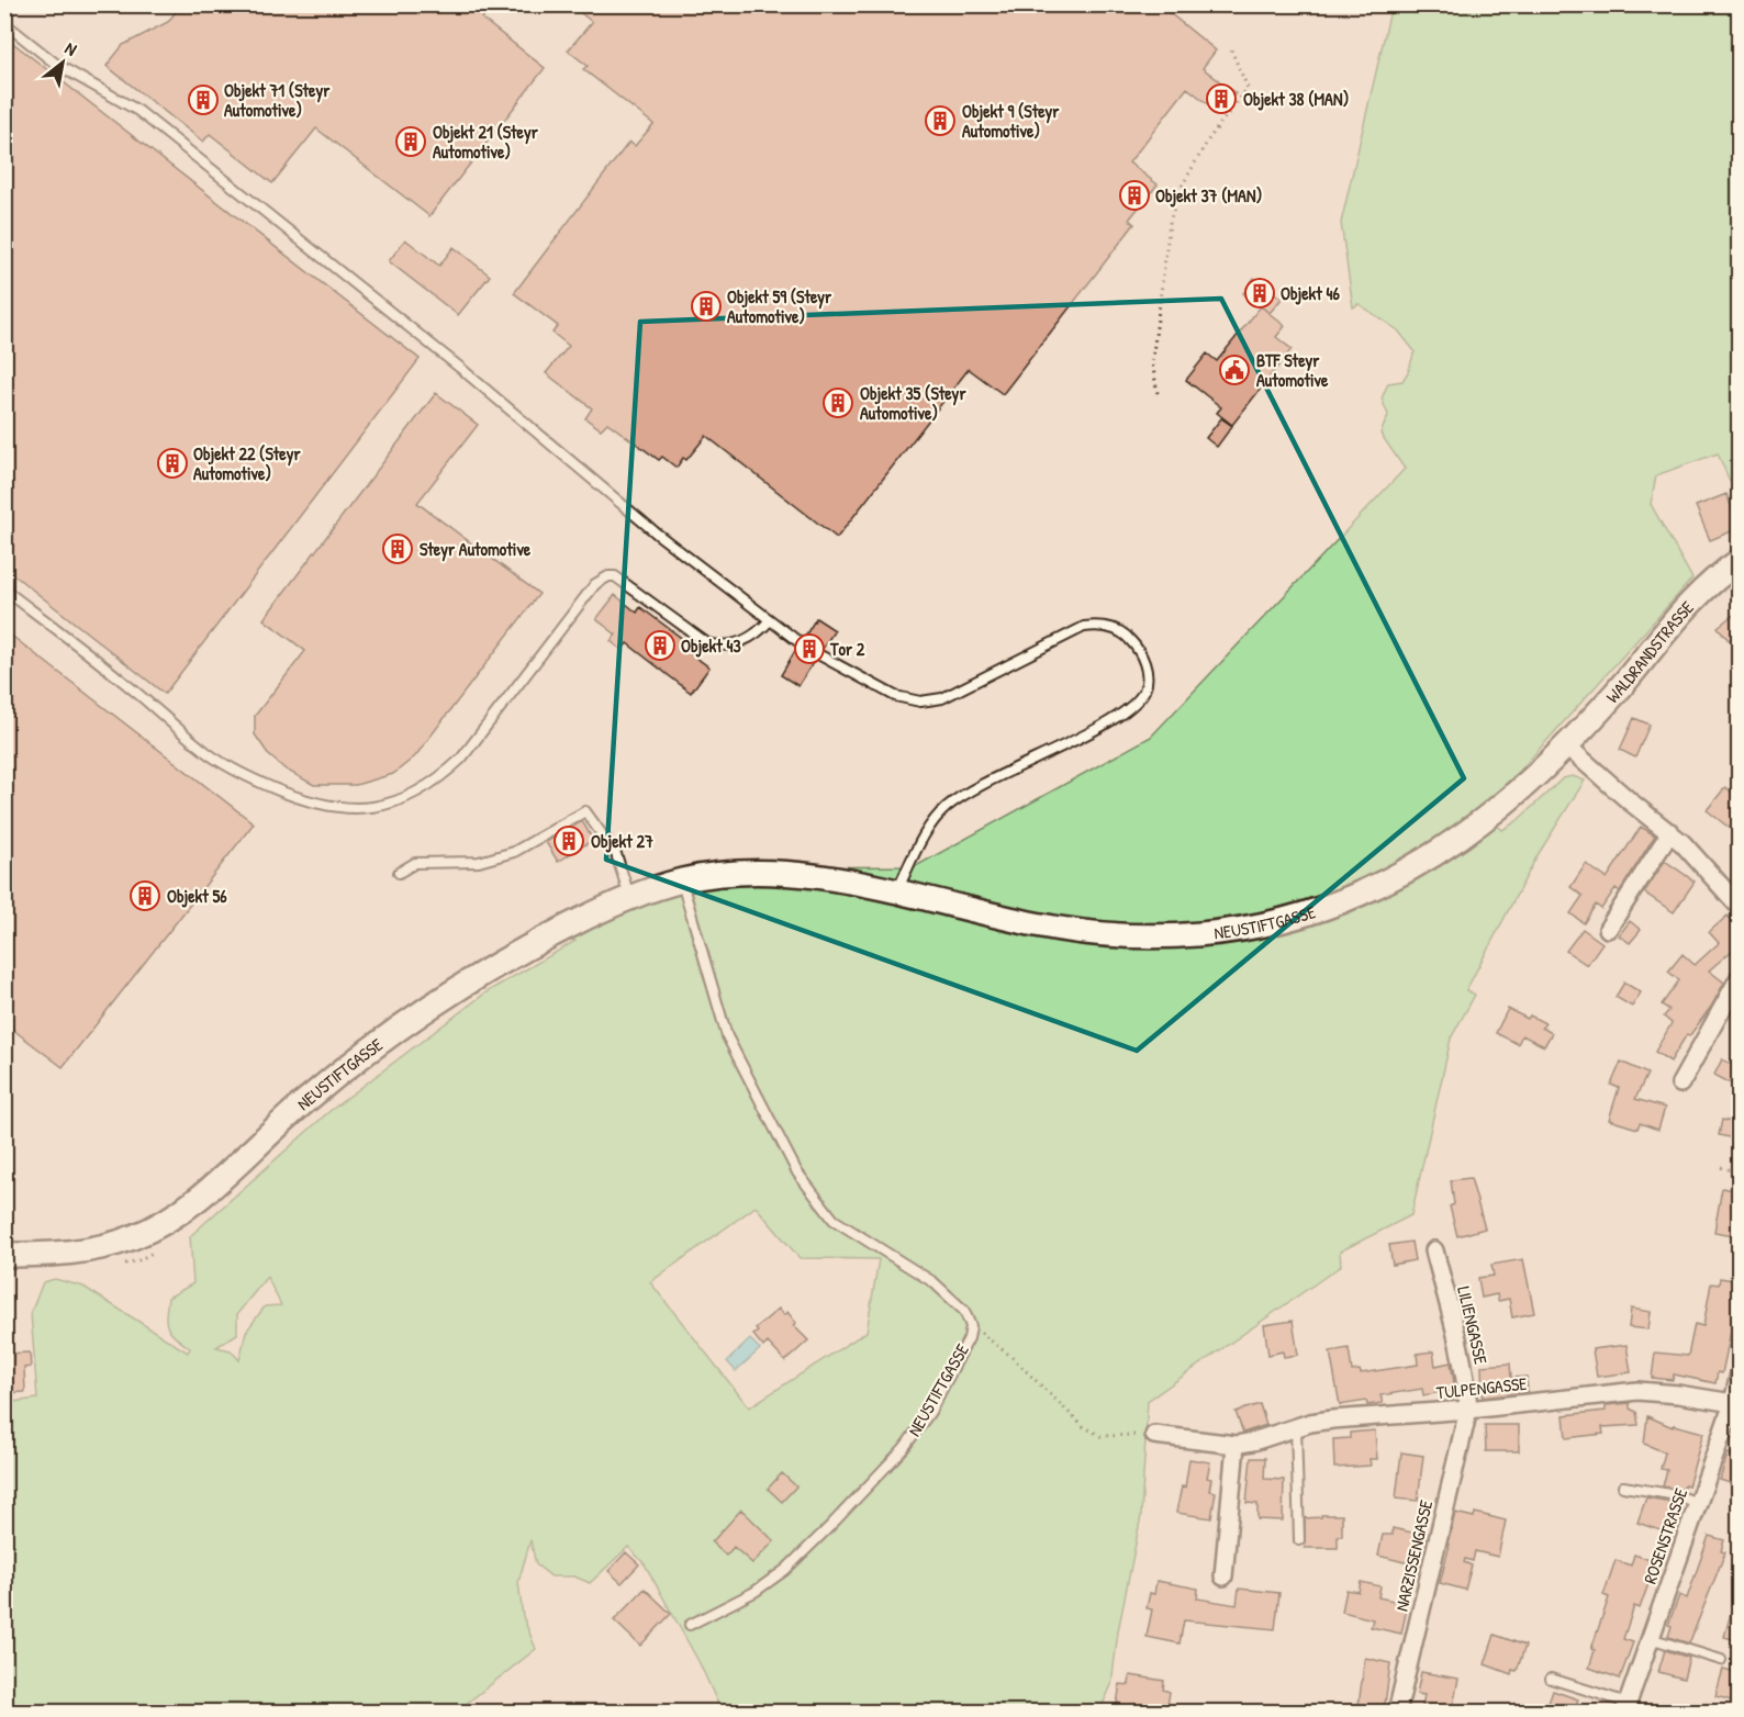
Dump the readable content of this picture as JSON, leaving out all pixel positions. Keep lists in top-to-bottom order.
{
  "streets": {
    "street": [
      "WALDRANDSTRASSE",
      "NEUSTIFTGASSE",
      "LILIENGASSE",
      "TULPENGASSE",
      "ROSENSTRASSE",
      "NARZISSENGASSE"
    ]
  },
  "crossings": [
    ["WALDRANDSTRASSE", "NEUSTIFTGASSE"],
    ["LILIENGASSE", "TULPENGASSE"],
    ["LILIENGASSE", "NARZISSENGASSE"],
    ["TULPENGASSE", "ROSENSTRASSE"],
    ["TULPENGASSE", "NARZISSENGASSE"]
  ],
  "places": {
    "building": [
      "Objekt 38 (MAN)",
      "Objekt 71 (Steyr Automotive)",
      "Objekt 9 (Steyr Automotive)",
      "Objekt 21 (Steyr Automotive)",
      "Objekt 37 (MAN)",
      "Objekt 46",
      "Objekt 59 (Steyr Automotive)",
      "Objekt 35 (Steyr Automotive)",
      "Objekt 22 (Steyr Automotive)",
      "Steyr Automotive",
      "Objekt 43",
      "Tor 2",
      "Objekt 27",
      "Objekt 56"
    ],
    "public building": ["BTF Steyr Automotive"]
  },
  "north": "top right"
}
